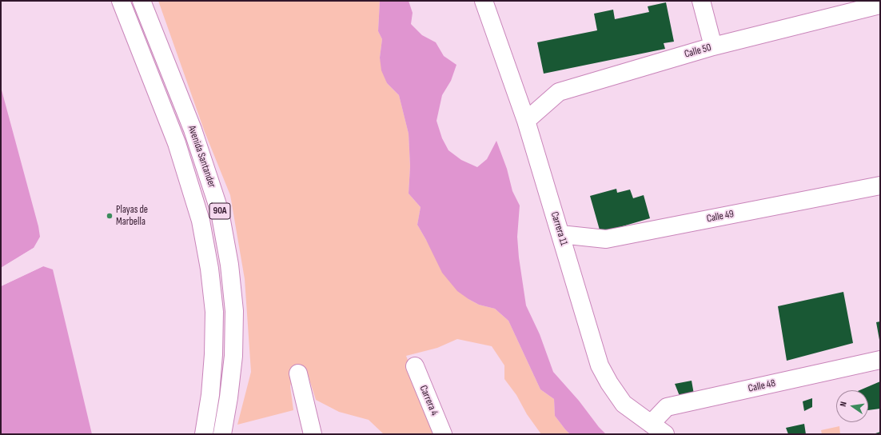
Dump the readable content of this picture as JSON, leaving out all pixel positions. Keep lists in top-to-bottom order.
{
  "streets": {
    "main road": [
      "Calle 50",
      "Avenida Santander",
      "90A",
      "Calle 49",
      "Carrera 11",
      "Calle 48",
      "Carrera 4"
    ]
  },
  "crossings": [
    ["Calle 50", "Carrera 11"],
    ["Calle 49", "Carrera 11"],
    ["Carrera 11", "Calle 48"]
  ],
  "places": ["Playas de Marbella"],
  "north": "left"
}
